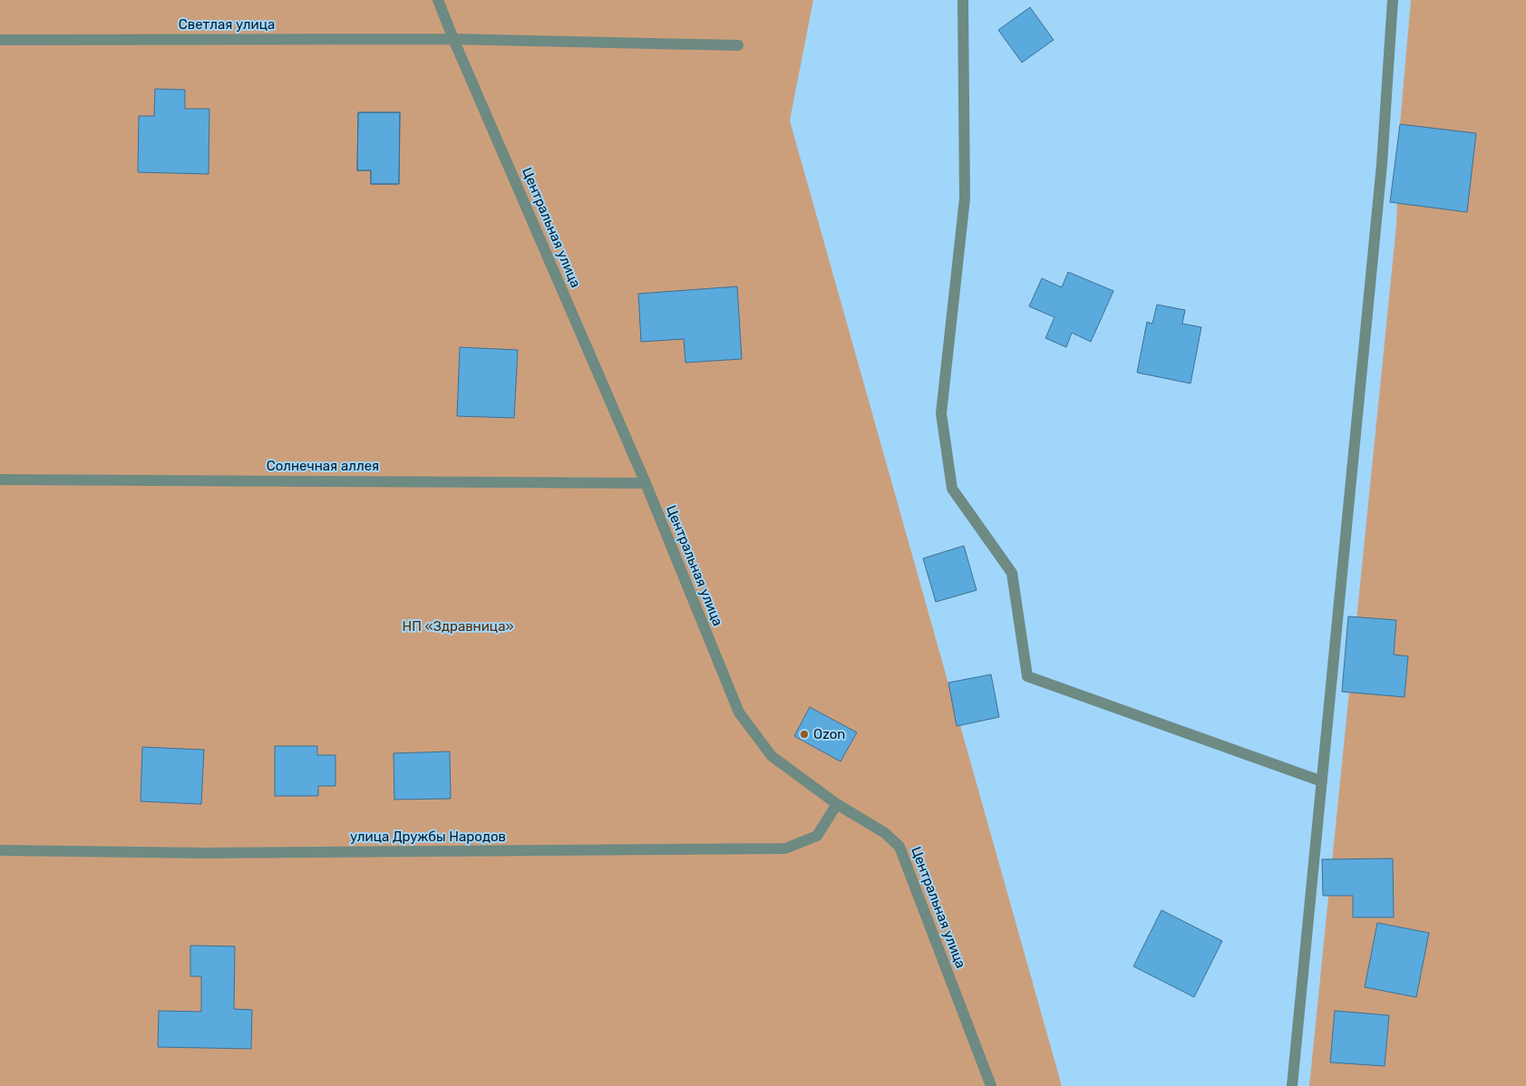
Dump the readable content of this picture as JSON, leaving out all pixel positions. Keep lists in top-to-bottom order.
{
  "streets": {
    "street": [
      "Светлая улица",
      "Центральная улица",
      "Солнечная аллея",
      "улица Дружбы Народов"
    ]
  },
  "crossings": [
    ["Светлая улица", "Центральная улица"],
    ["Центральная улица", "Солнечная аллея"],
    ["Центральная улица", "улица Дружбы Народов"]
  ],
  "parks": ["НП «Здравница»"],
  "places": ["Ozon"]
}
